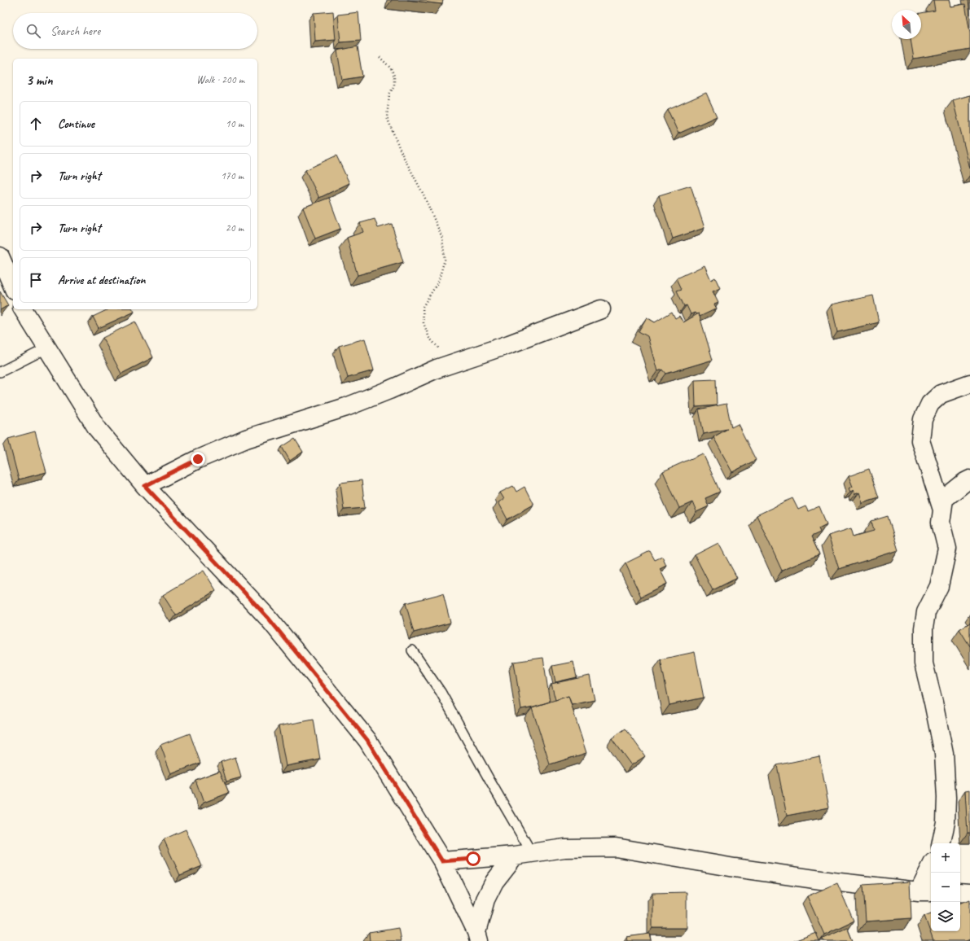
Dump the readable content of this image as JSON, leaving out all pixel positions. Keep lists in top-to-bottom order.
{
  "north": "top left",
  "page": {
    "search": "Search here",
    "heading": ["3 min", "Walk · 200 m"],
    "list": [
      ["Continue", "10 m"],
      ["Turn right", "170 m"],
      ["Turn right", "20 m"],
      "Arrive at destination"
    ],
    "map_buttons": ["+", "−"]
  }
}
